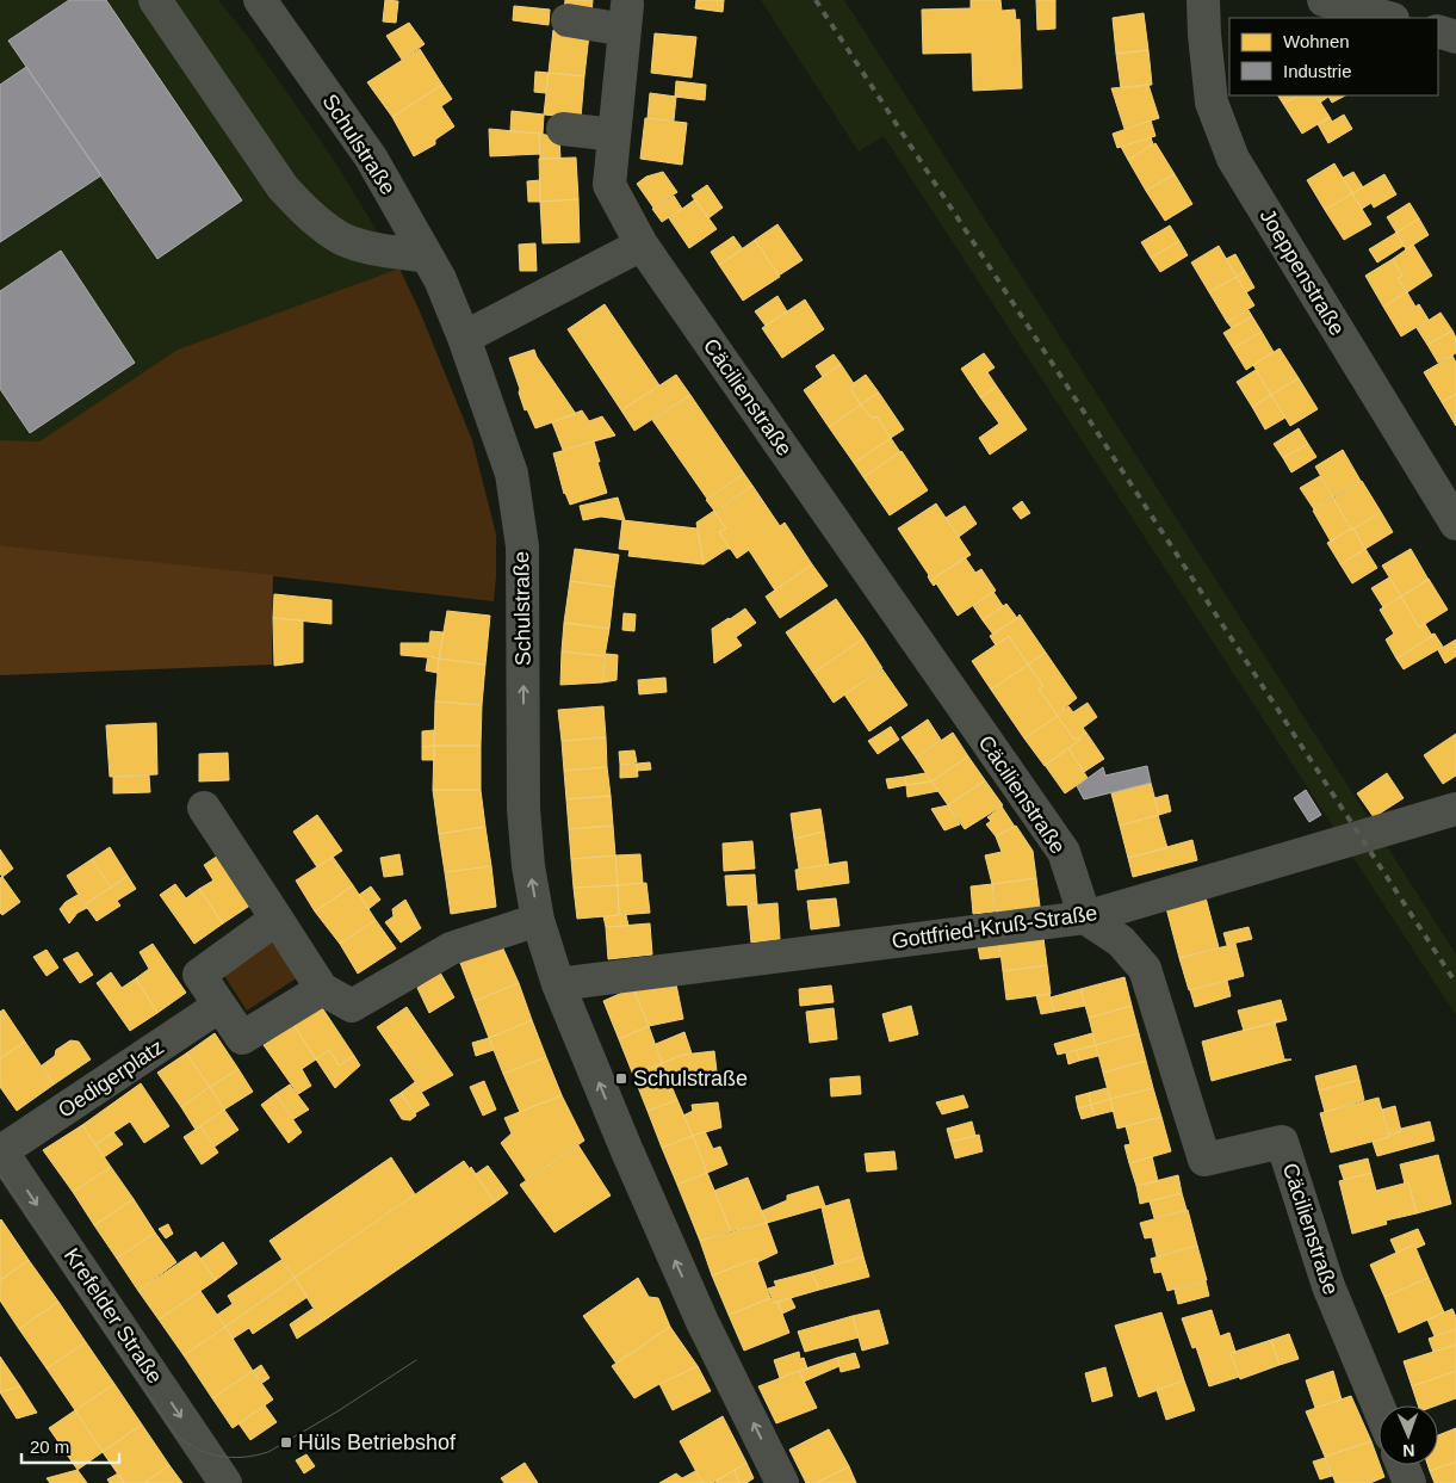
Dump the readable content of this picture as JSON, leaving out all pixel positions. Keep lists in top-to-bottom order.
{
  "streets": {
    "street": [
      "Schulstraße",
      "Joeppenstraße",
      "Cäcilienstraße",
      "Gottfried-Kruß-Straße",
      "Oedigerplatz",
      "Krefelder Straße"
    ]
  },
  "crossings": [
    ["Schulstraße", "Gottfried-Kruß-Straße"],
    ["Cäcilienstraße", "Gottfried-Kruß-Straße"],
    ["Oedigerplatz", "Krefelder Straße"]
  ],
  "one_way": ["Schulstraße", "Krefelder Straße"],
  "places": {
    "transit": ["Schulstraße", "Hüls Betriebshof"]
  },
  "legend": ["Wohnen", "Industrie"],
  "scale_bar": "20 m",
  "north": "bottom"
}
